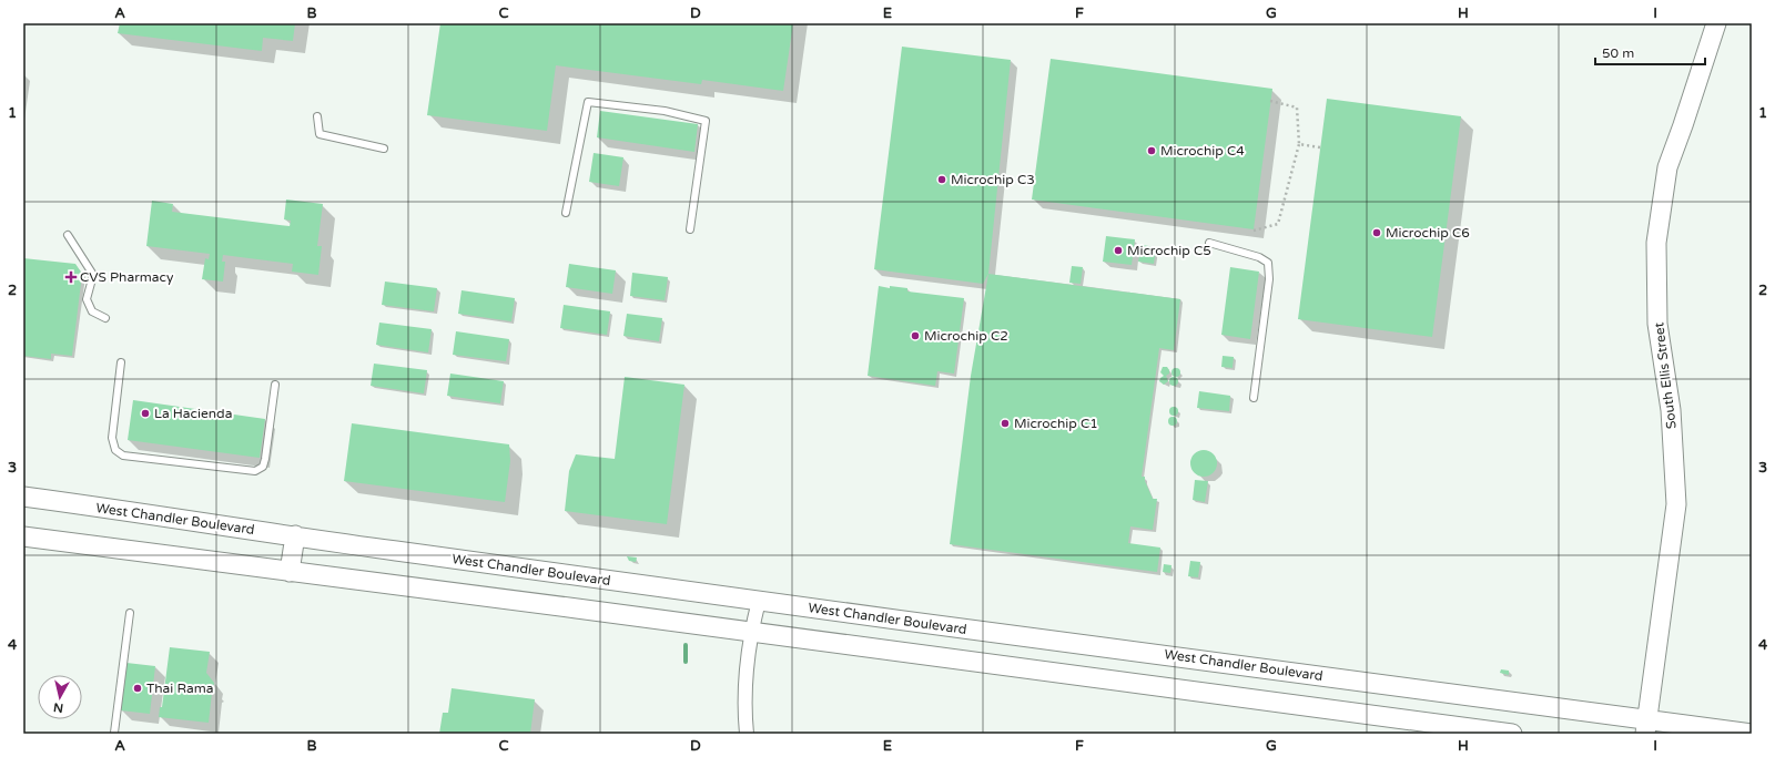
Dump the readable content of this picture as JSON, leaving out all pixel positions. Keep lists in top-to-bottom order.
{
  "streets": {
    "main road": ["South Ellis Street", "West Chandler Boulevard"]
  },
  "crossings": [
    ["South Ellis Street", "West Chandler Boulevard"]
  ],
  "places": {
    "other": [
      "Microchip C4",
      "Microchip C3",
      "Microchip C6",
      "Microchip C5",
      "Microchip C2",
      "La Hacienda",
      "Microchip C1",
      "Thai Rama"
    ],
    "health": ["CVS Pharmacy"]
  },
  "scale_bar": "50 m",
  "north": "bottom",
  "grid": {
    "columns": [
      "A",
      "B",
      "C",
      "D",
      "E",
      "F",
      "G",
      "H",
      "I"
    ],
    "rows": [
      "1",
      "2",
      "3",
      "4"
    ]
  }
}
